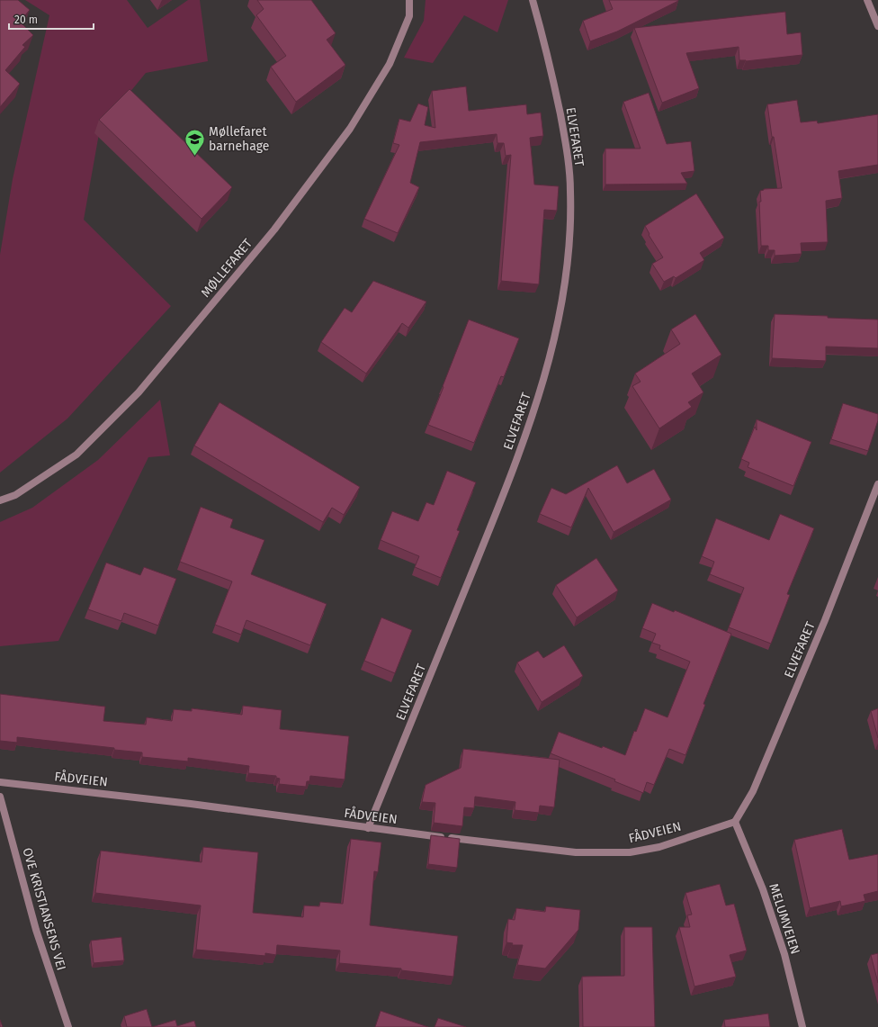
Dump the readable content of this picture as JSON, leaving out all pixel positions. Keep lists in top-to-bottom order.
{
  "streets": {
    "street": [
      "ELVEFARET",
      "MØLLEFARET",
      "FÅDVEIEN",
      "OVE KRISTIANSENS VEI",
      "MELUMVEIEN"
    ]
  },
  "crossings": [
    ["ELVEFARET", "FÅDVEIEN"],
    ["ELVEFARET", "MELUMVEIEN"],
    ["FÅDVEIEN", "MELUMVEIEN"]
  ],
  "places": {
    "school or university": ["Møllefaret barnehage"]
  },
  "scale_bar": "20 m"
}
